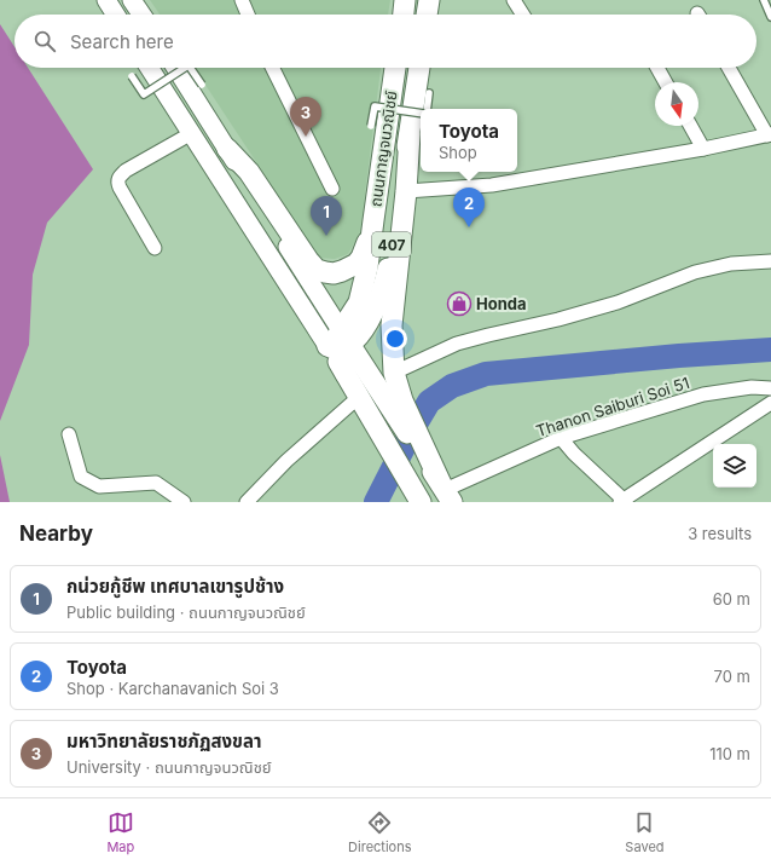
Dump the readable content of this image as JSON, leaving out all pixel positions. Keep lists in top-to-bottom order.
{
  "streets": {
    "main road": ["ถนนกาญจนวณิชย์", "407"],
    "street": ["Thanon Saiburi Soi 51"]
  },
  "places": {
    "shop": ["Honda"]
  },
  "north": "bottom",
  "page": {
    "search": "Search here",
    "pins": ["3", "2", "1"],
    "popup": ["Toyota", "Shop"],
    "heading": ["Nearby", "3 results"],
    "list": [
      {
        "mark": "1",
        "name": "กน่วยกู้ชีพ เทศบาลเขารูปช้าง",
        "note": "Public building · ถนนกาญจนวณิชย์",
        "value": "60 m"
      },
      {
        "mark": "2",
        "name": "Toyota",
        "note": "Shop · Karchanavanich Soi 3",
        "value": "70 m"
      },
      {
        "mark": "3",
        "name": "มหาวิทยาลัยราชภัฏสงขลา",
        "note": "University · ถนนกาญจนวณิชย์",
        "value": "110 m"
      }
    ],
    "nav": ["Map", "Directions", "Saved"]
  }
}
